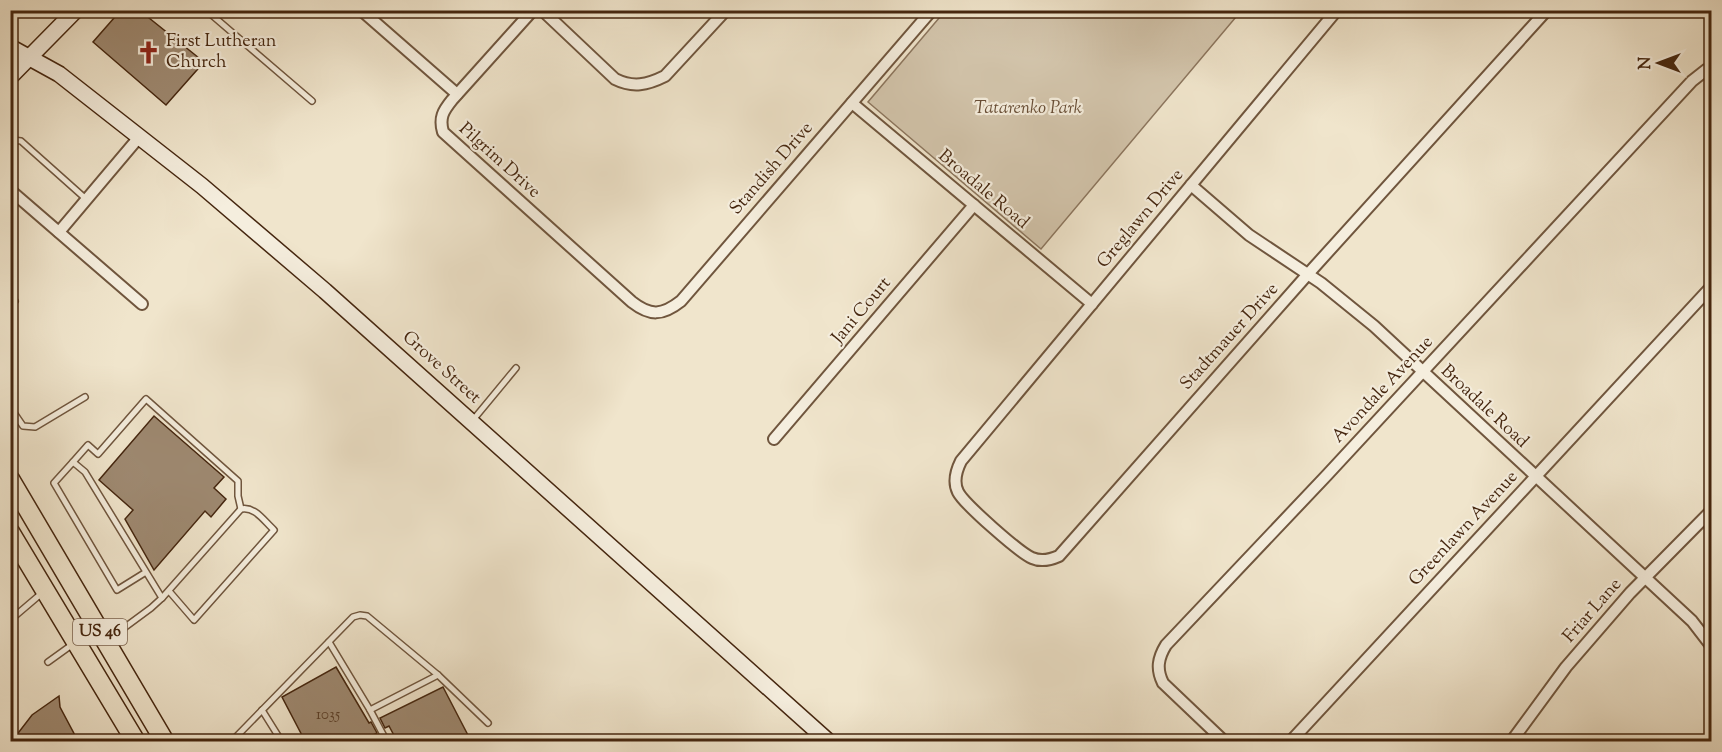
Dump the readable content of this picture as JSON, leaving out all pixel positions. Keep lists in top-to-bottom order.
{
  "streets": {
    "highway": ["US 46"],
    "street": [
      "Pilgrim Drive",
      "Standish Drive",
      "Broadale Road",
      "Greglawn Drive",
      "Jani Court",
      "Stadtmauer Drive",
      "Grove Street",
      "Avondale Avenue",
      "Greenlawn Avenue",
      "Friar Lane"
    ]
  },
  "crossings": [
    ["Pilgrim Drive", "Standish Drive"],
    ["Standish Drive", "Broadale Road"],
    ["Broadale Road", "Greglawn Drive"],
    ["Broadale Road", "Jani Court"],
    ["Broadale Road", "Stadtmauer Drive"],
    ["Broadale Road", "Avondale Avenue"],
    ["Broadale Road", "Greenlawn Avenue"],
    ["Broadale Road", "Friar Lane"],
    ["Greglawn Drive", "Stadtmauer Drive"]
  ],
  "parks": ["Tatarenko Park"],
  "places": {
    "church": ["First Lutheran Church"]
  },
  "house_numbers": ["1035"],
  "north": "left"
}
